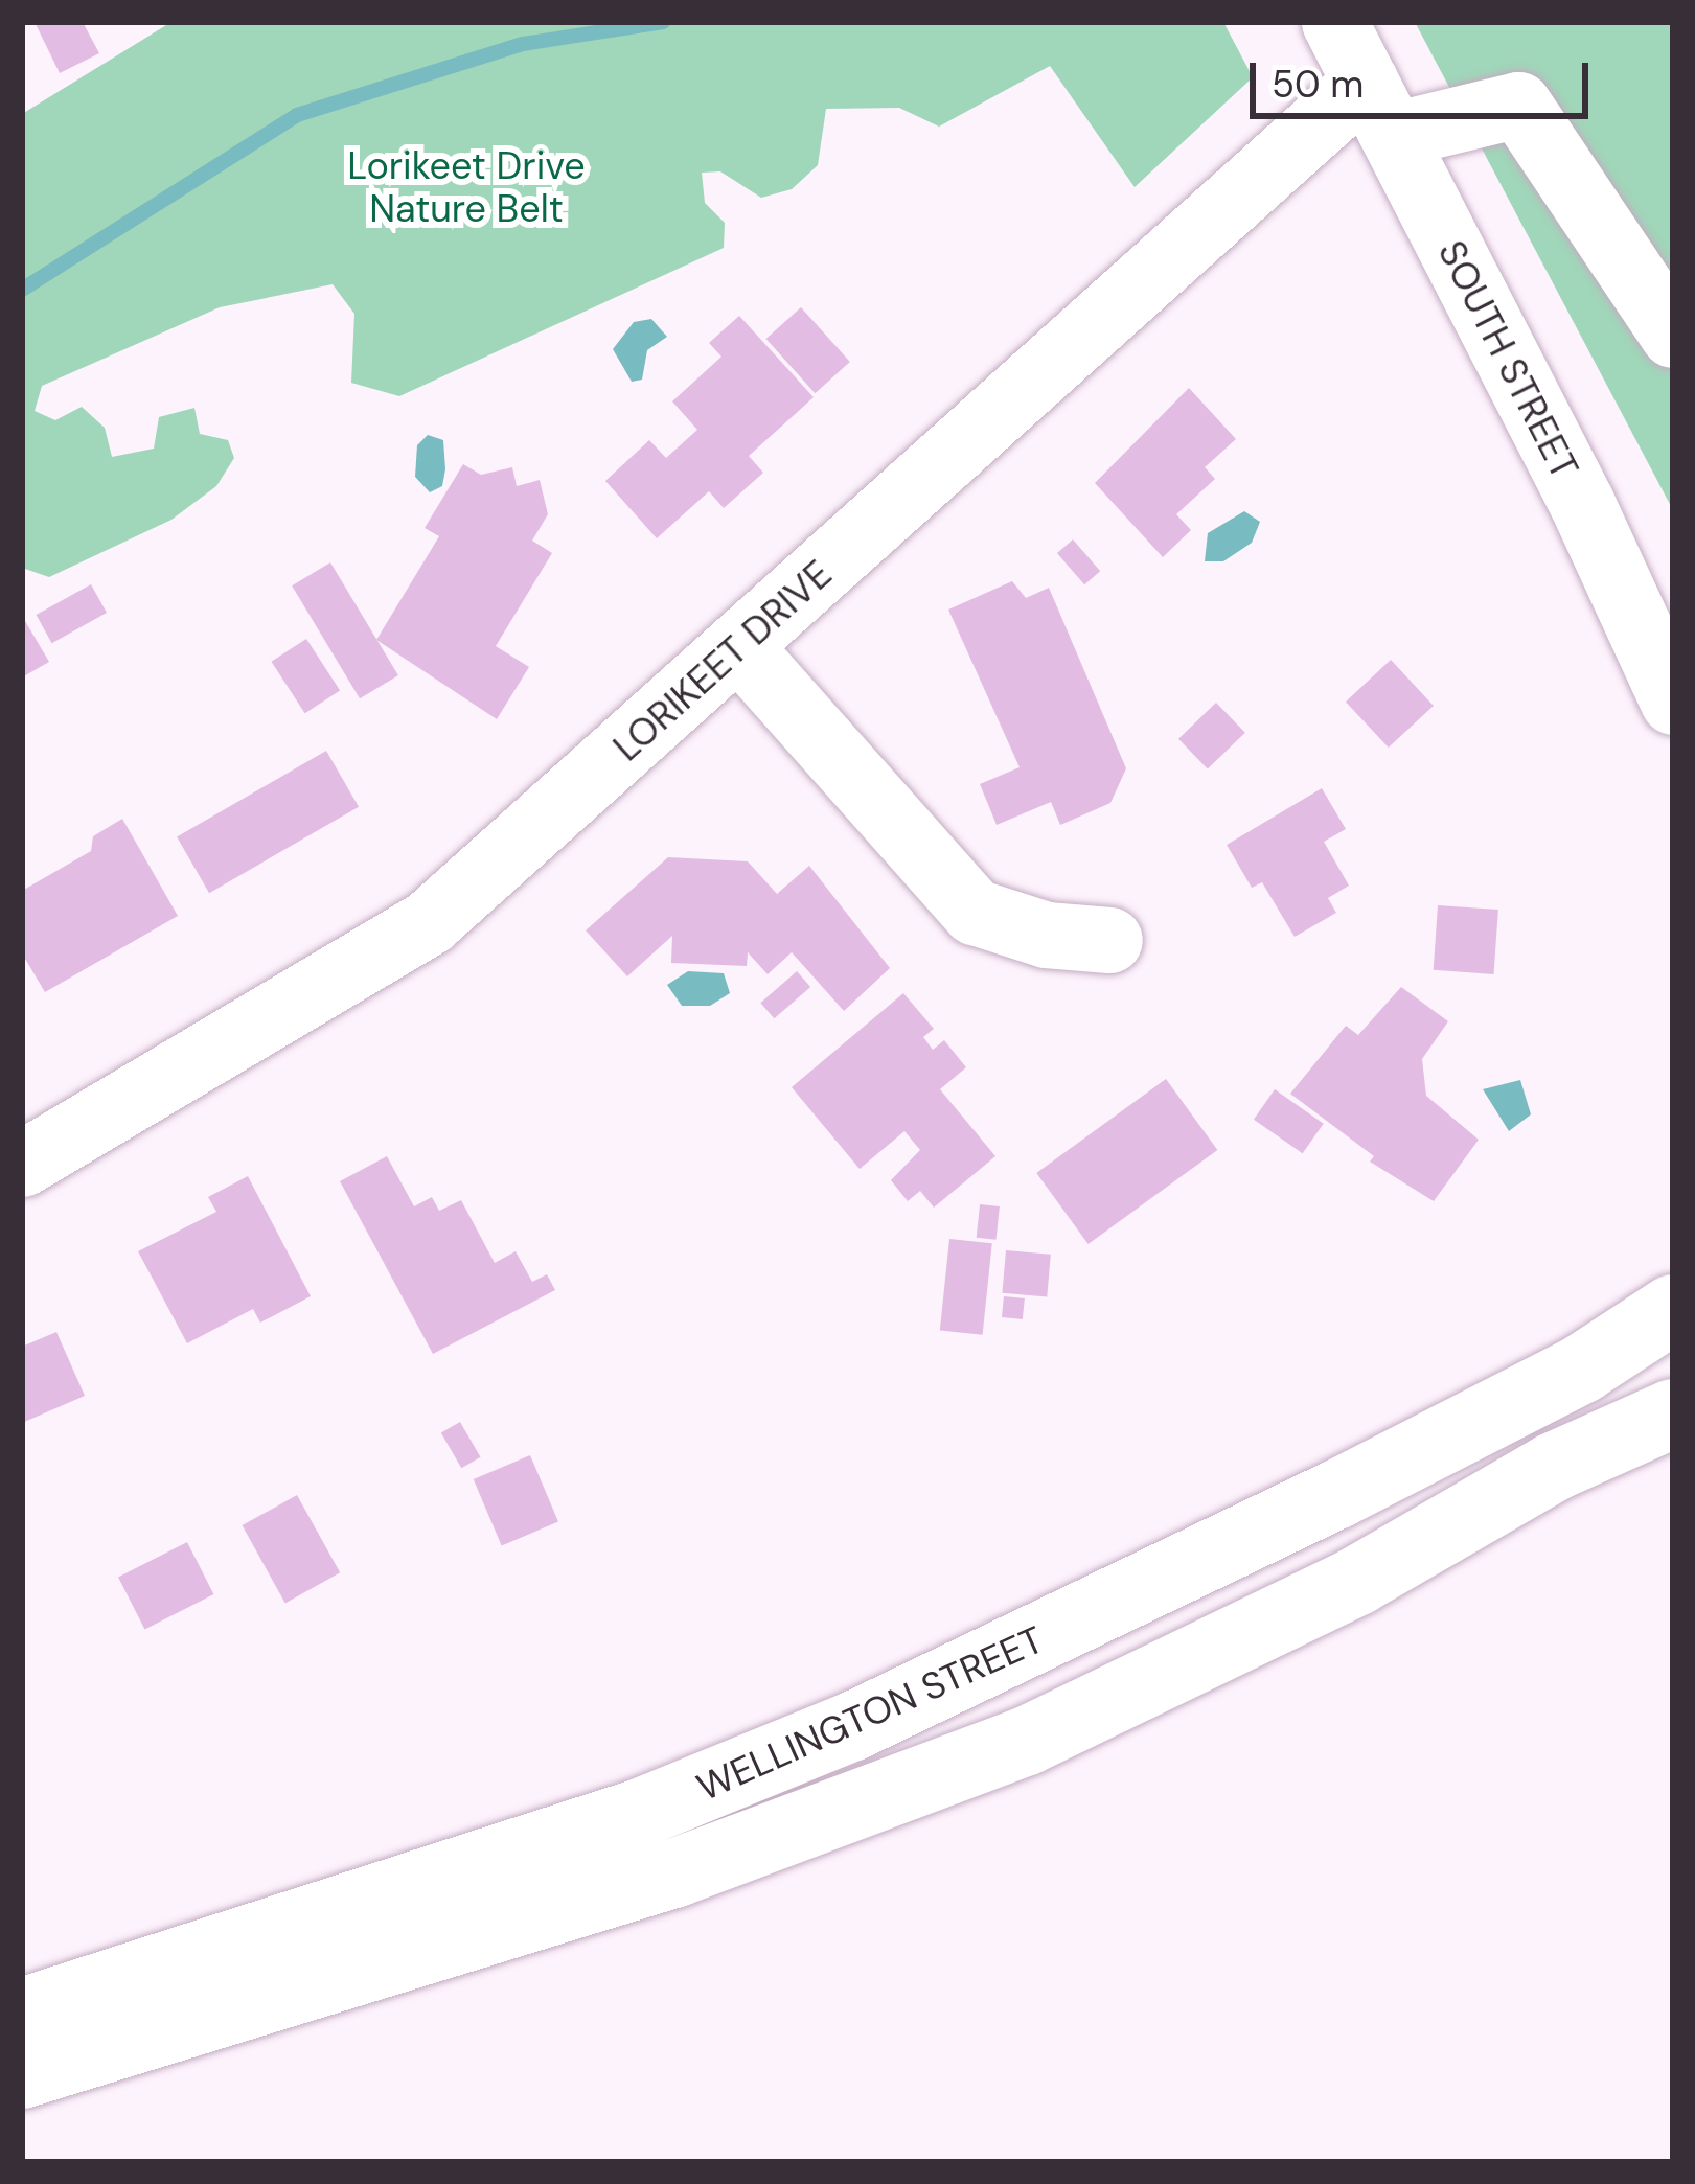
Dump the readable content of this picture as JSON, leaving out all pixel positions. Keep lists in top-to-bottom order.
{
  "streets": {
    "main road": ["WELLINGTON STREET"],
    "street": ["SOUTH STREET", "LORIKEET DRIVE"]
  },
  "crossings": [
    ["SOUTH STREET", "LORIKEET DRIVE"]
  ],
  "parks": ["Lorikeet Drive Nature Belt"],
  "scale_bar": "50 m"
}
